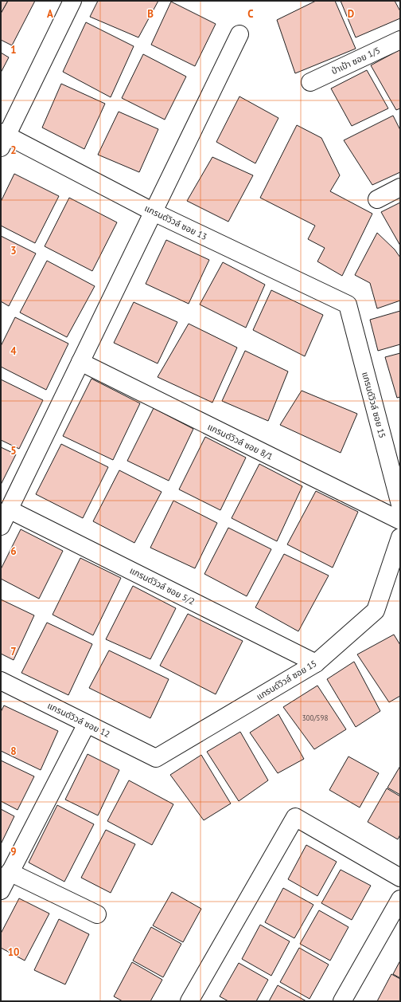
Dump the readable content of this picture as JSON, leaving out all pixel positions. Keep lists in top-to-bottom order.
{
  "streets": {
    "street": [
      "ป่าเป้า ซอย 1/5",
      "แกรนด์วิวล์ ซอย 13",
      "แกรนด์วิวล์ ซอย 15",
      "แกรนด์วิวล์ ซอย 8/1",
      "แกรนด์วิวล์ ซอย 5/2",
      "แกรนด์วิวล์ ซอย 12"
    ]
  },
  "crossings": [
    ["แกรนด์วิวล์ ซอย 13", "แกรนด์วิวล์ ซอย 15"],
    ["แกรนด์วิวล์ ซอย 15", "แกรนด์วิวล์ ซอย 5/2"],
    ["แกรนด์วิวล์ ซอย 15", "แกรนด์วิวล์ ซอย 12"]
  ],
  "house_numbers": ["300/598"],
  "grid": {
    "columns": [
      "A",
      "B",
      "C",
      "D"
    ],
    "rows": [
      "1",
      "2",
      "3",
      "4",
      "5",
      "6",
      "7",
      "8",
      "9",
      "10"
    ]
  }
}
